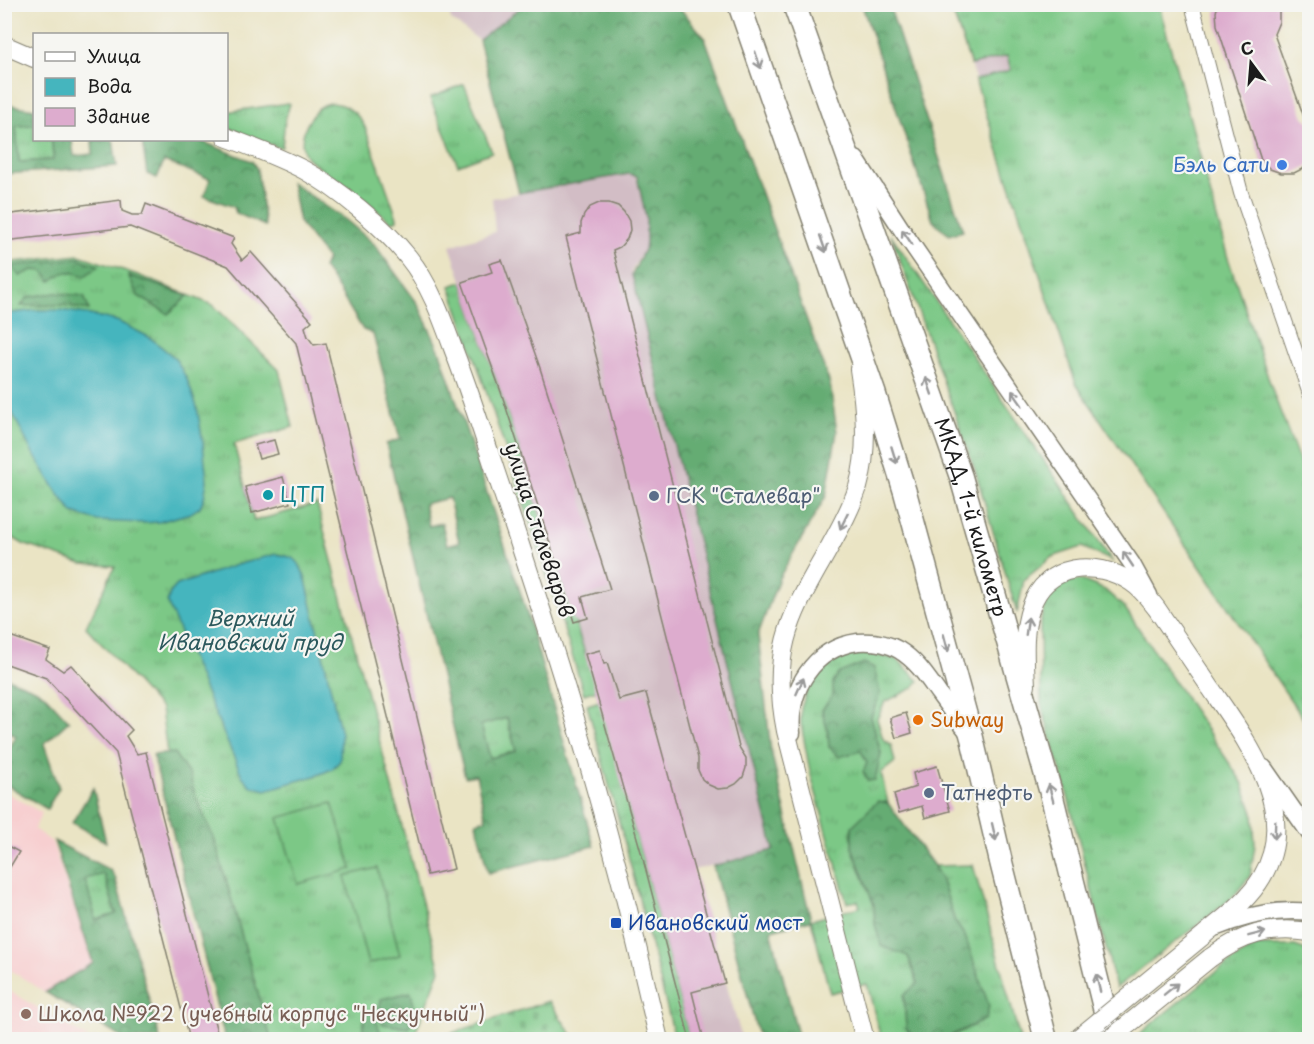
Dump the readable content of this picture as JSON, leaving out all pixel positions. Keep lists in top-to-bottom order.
{
  "streets": {
    "highway": ["МКАД, 1-й километр"],
    "main road": ["улица Сталеваров"]
  },
  "water": ["Верхний Ивановский пруд"],
  "places": {
    "other": [
      "Бэль Сати",
      "ЦТП",
      "ГСК \"Сталевар\"",
      "Subway",
      "Татнефть",
      "Школа №922 (учебный корпус \"Нескучный\")"
    ],
    "transit": ["Ивановский мост"]
  },
  "legend": ["Улица", "Вода", "Здание"],
  "north": "top"
}
